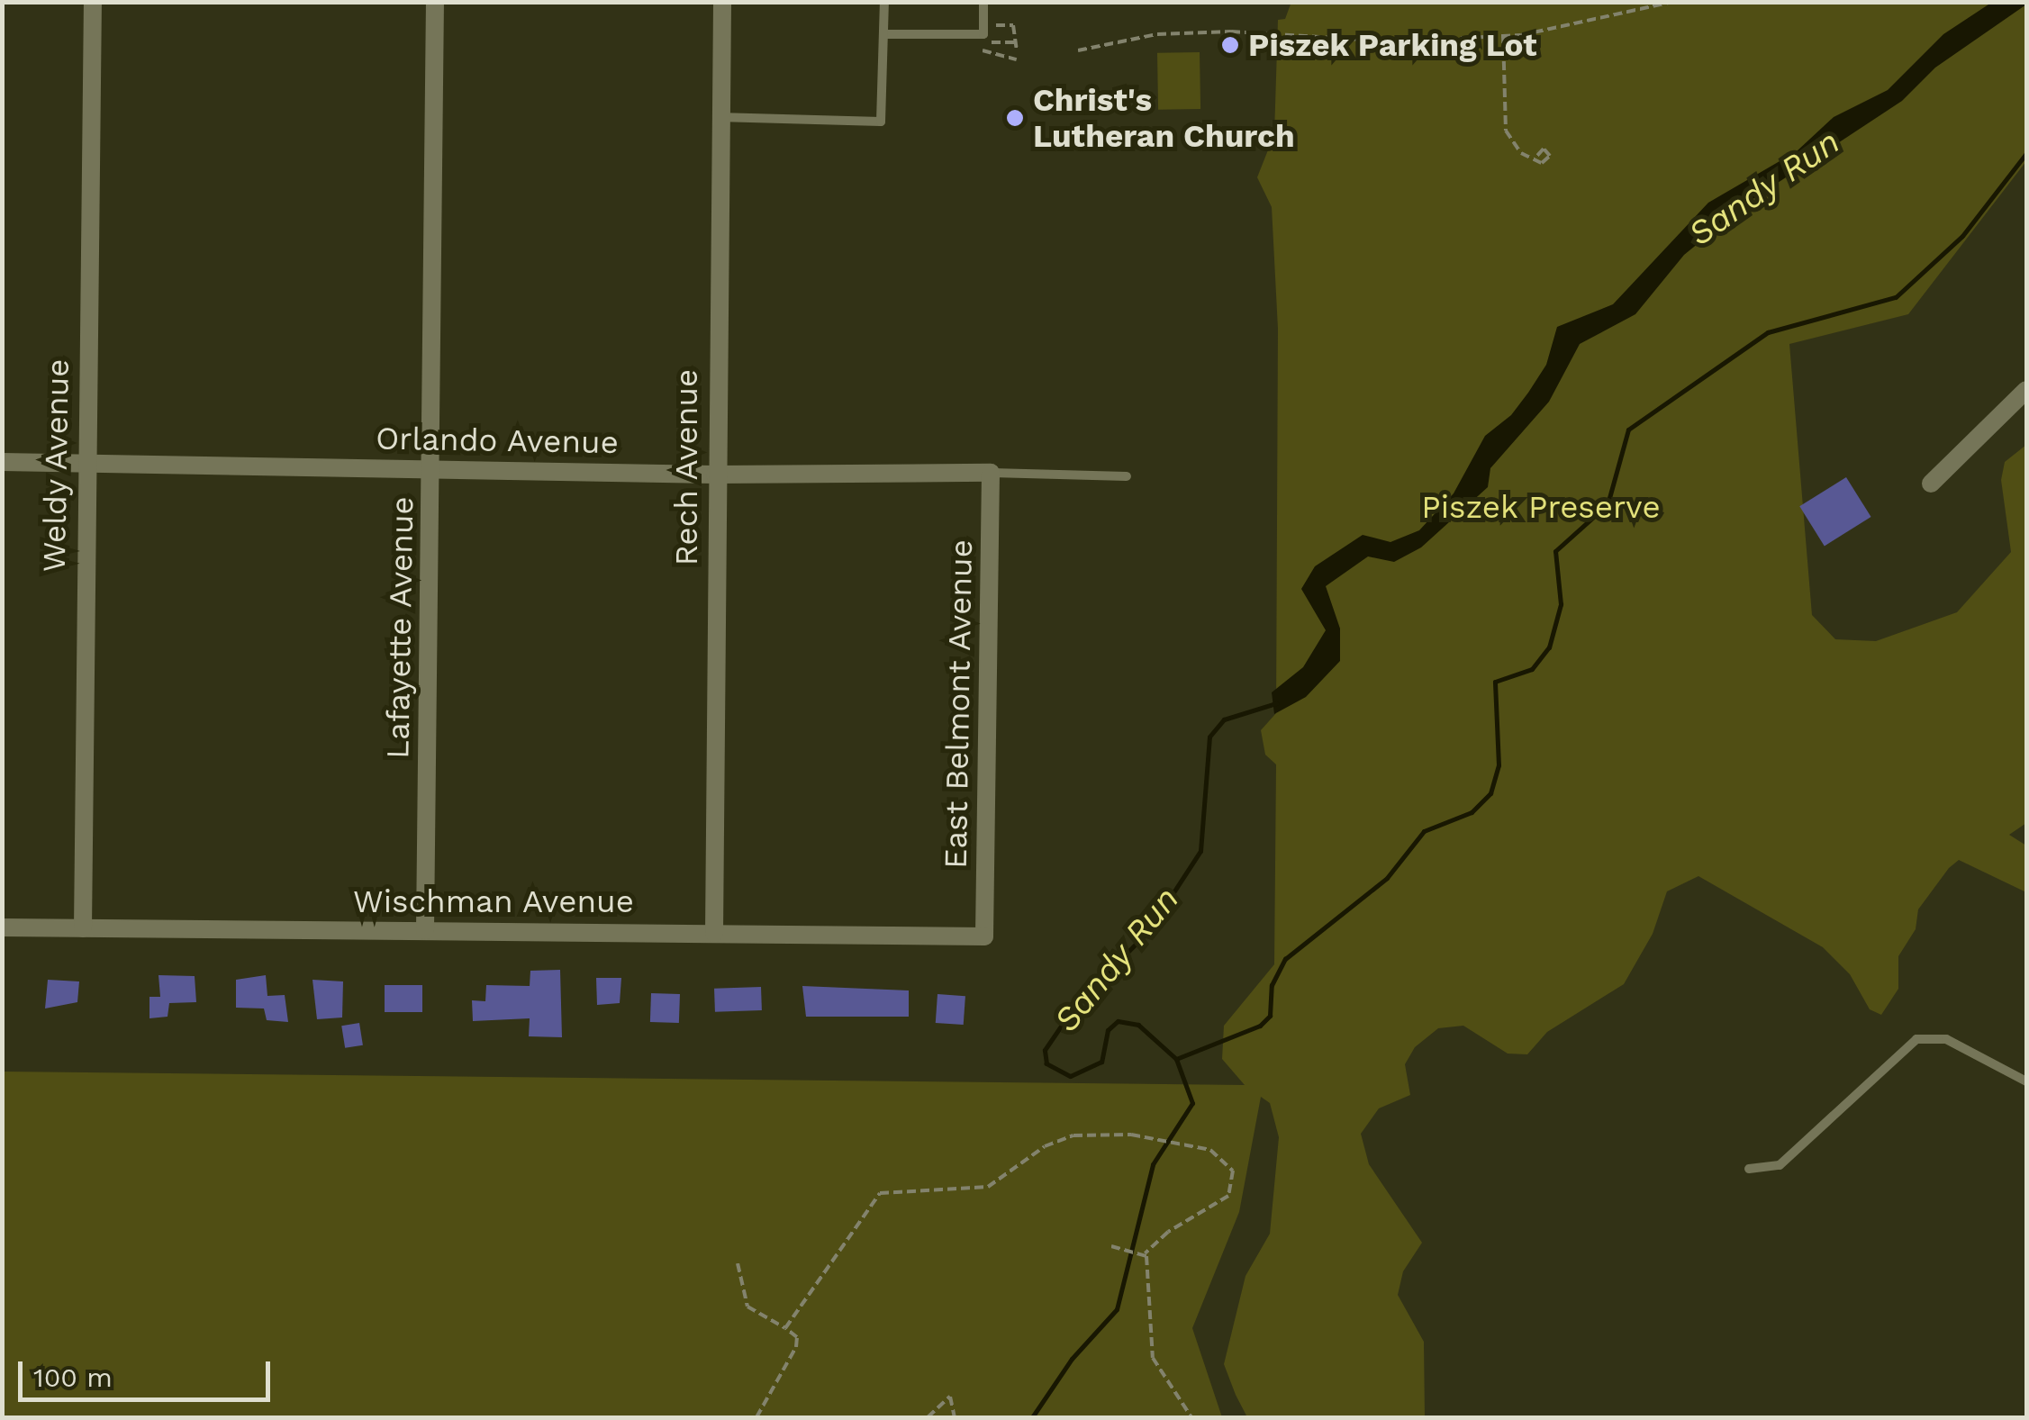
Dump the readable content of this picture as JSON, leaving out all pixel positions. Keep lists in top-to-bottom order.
{
  "streets": {
    "street": [
      "Orlando Avenue",
      "Weldy Avenue",
      "Rech Avenue",
      "Lafayette Avenue",
      "East Belmont Avenue",
      "Wischman Avenue"
    ]
  },
  "crossings": [
    ["Orlando Avenue", "Weldy Avenue"],
    ["Orlando Avenue", "Rech Avenue"],
    ["Orlando Avenue", "Lafayette Avenue"],
    ["Orlando Avenue", "East Belmont Avenue"],
    ["Weldy Avenue", "Wischman Avenue"],
    ["Rech Avenue", "Wischman Avenue"],
    ["Lafayette Avenue", "Wischman Avenue"],
    ["East Belmont Avenue", "Wischman Avenue"]
  ],
  "water": ["Sandy Run"],
  "parks": ["Piszek Preserve"],
  "places": ["Piszek Parking Lot", "Christ's Lutheran Church"],
  "scale_bar": "100 m"
}
